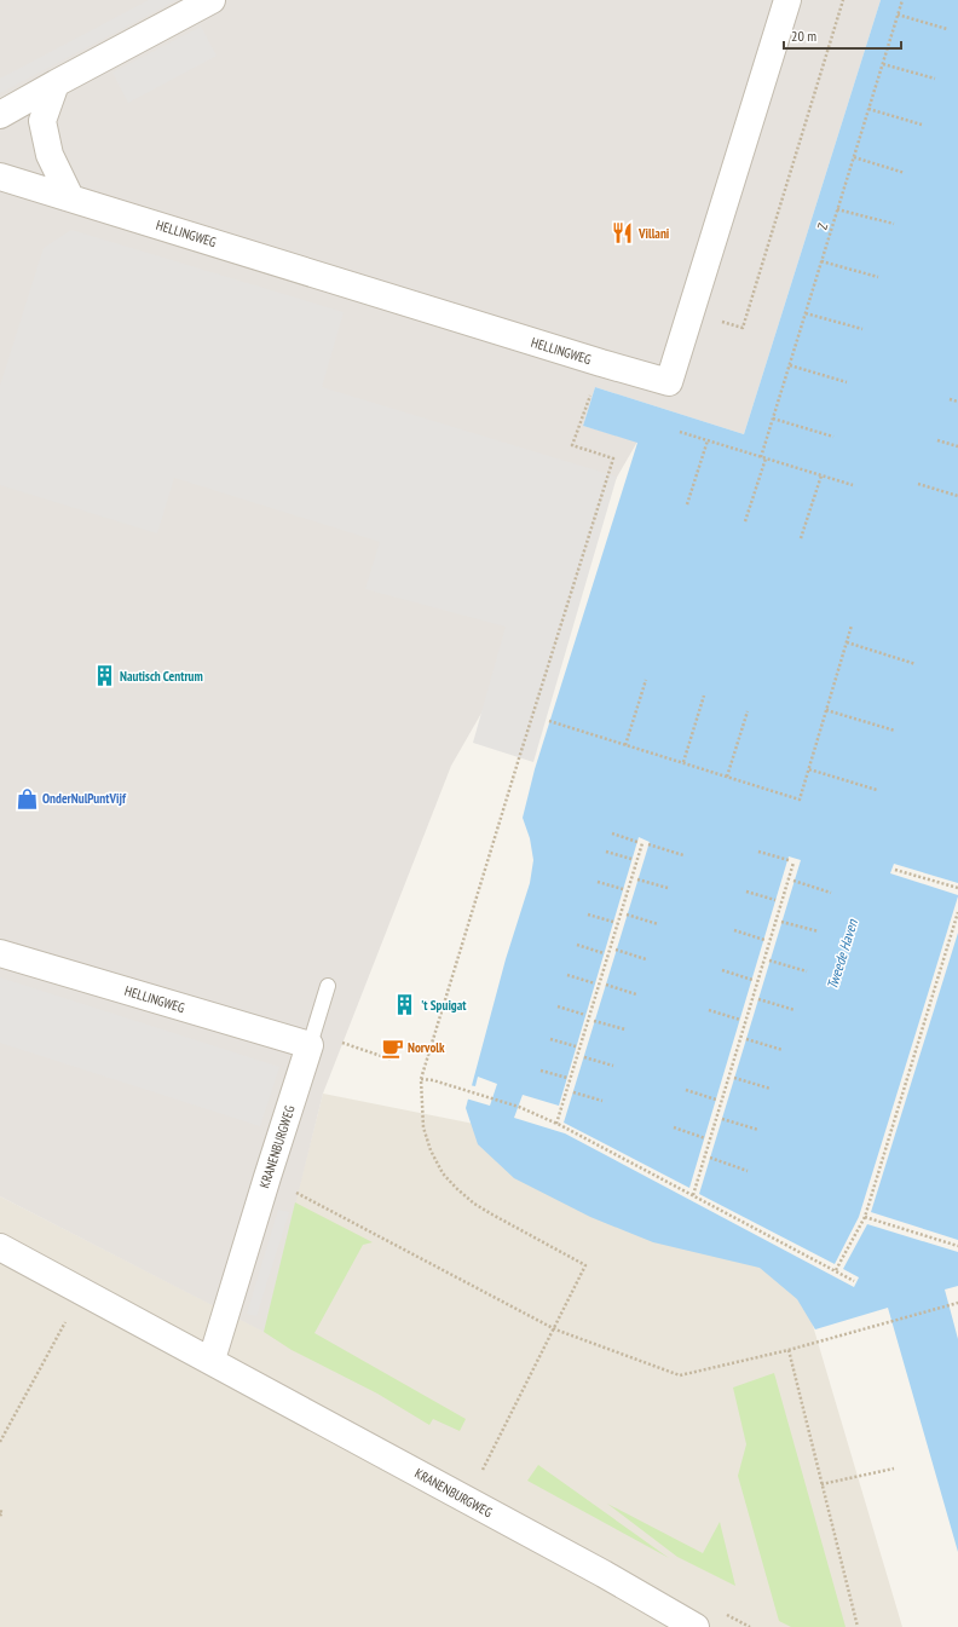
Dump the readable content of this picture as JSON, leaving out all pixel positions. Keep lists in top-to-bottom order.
{
  "streets": {
    "street": ["HELLINGWEG", "KRANENBURGWEG"],
    "path": ["Z"]
  },
  "crossings": [
    ["HELLINGWEG", "KRANENBURGWEG"]
  ],
  "water": ["Tweede Haven"],
  "places": {
    "restaurant": ["Villani"],
    "building": ["Nautisch Centrum", "'t Spuigat"],
    "shop": ["OnderNulPuntVijf"],
    "cafe": ["Norvolk"]
  },
  "scale_bar": "20 m"
}
